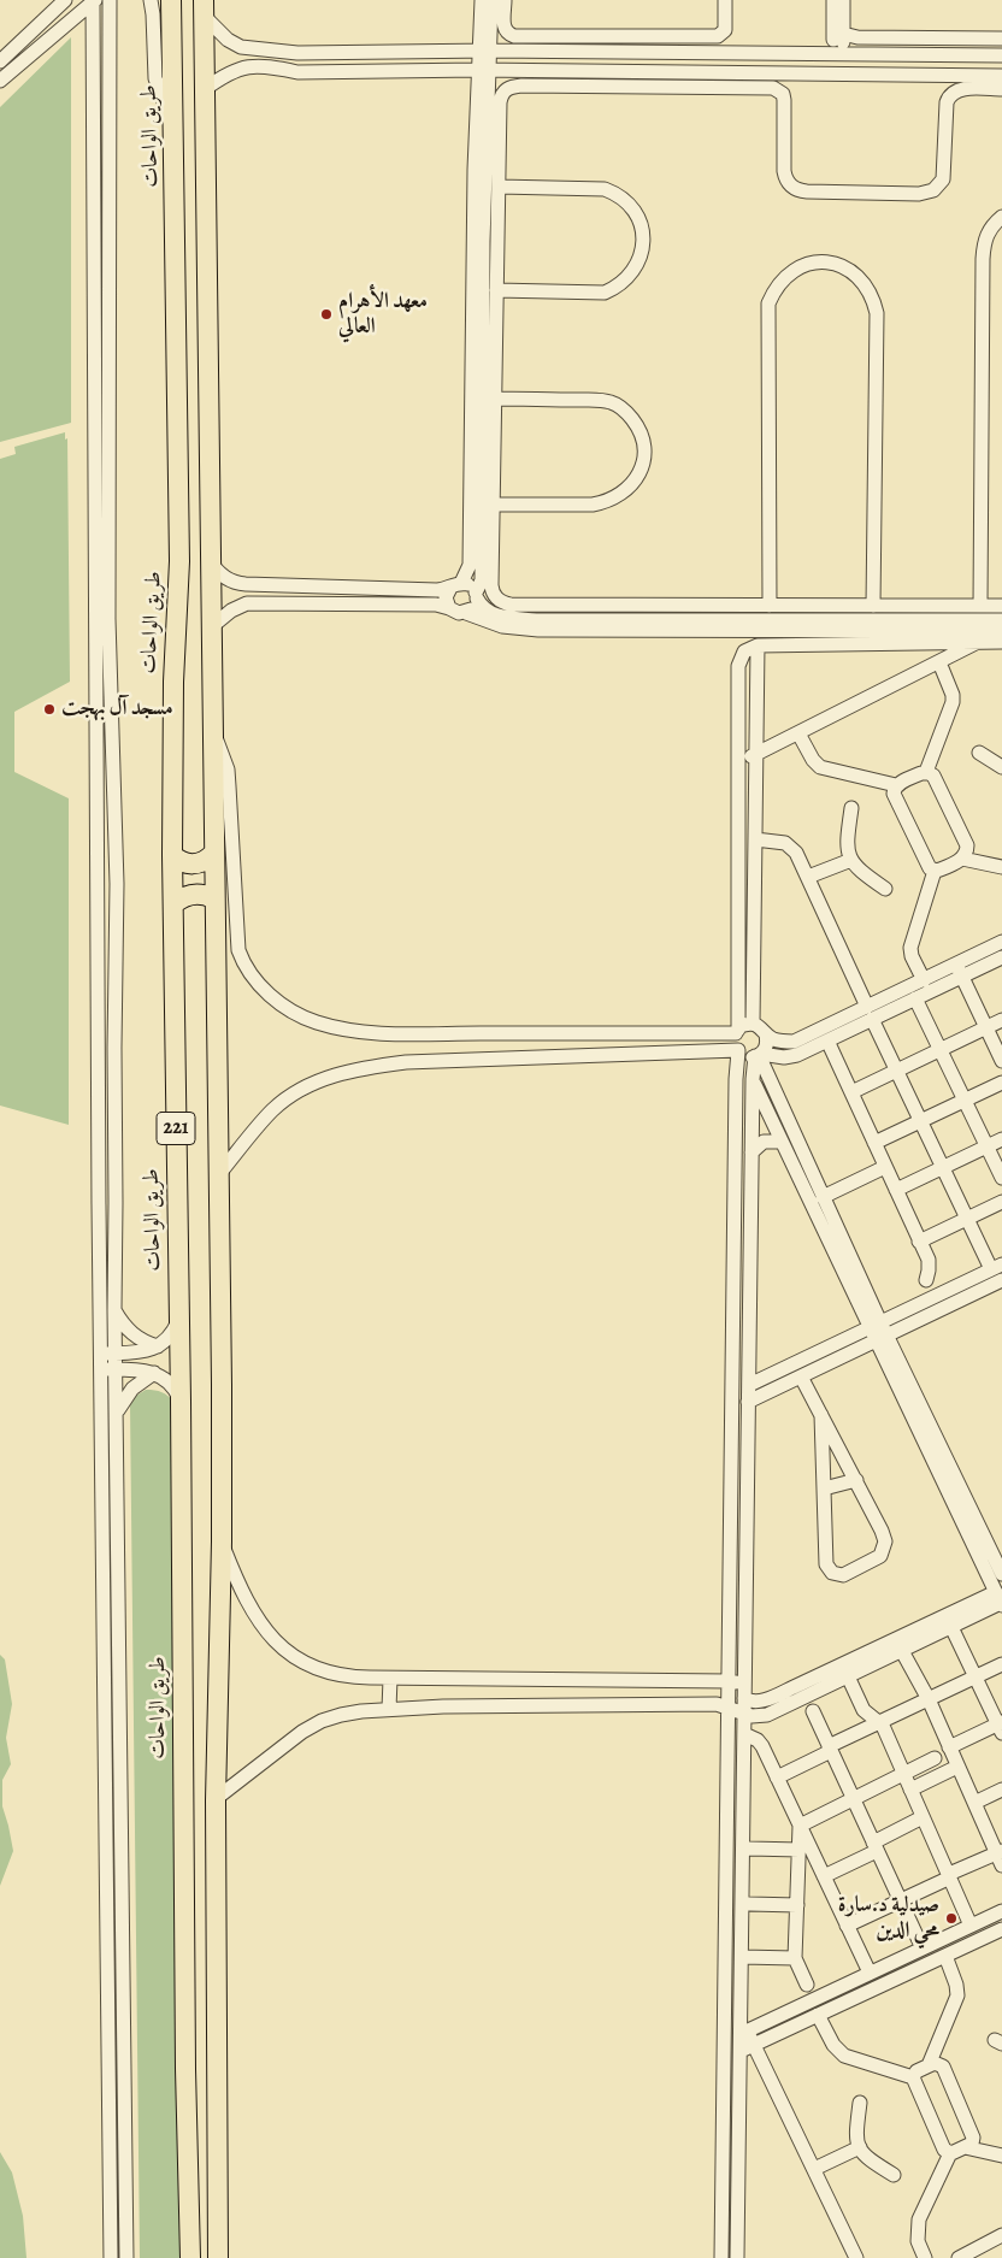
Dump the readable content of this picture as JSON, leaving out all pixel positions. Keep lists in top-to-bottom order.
{
  "streets": {
    "highway": ["طريق الواحات", "221"]
  },
  "places": ["معهد الأهرام العالي", "مسجد آل بهجت", "صيدلية د.سارة محي الدين"]
}
